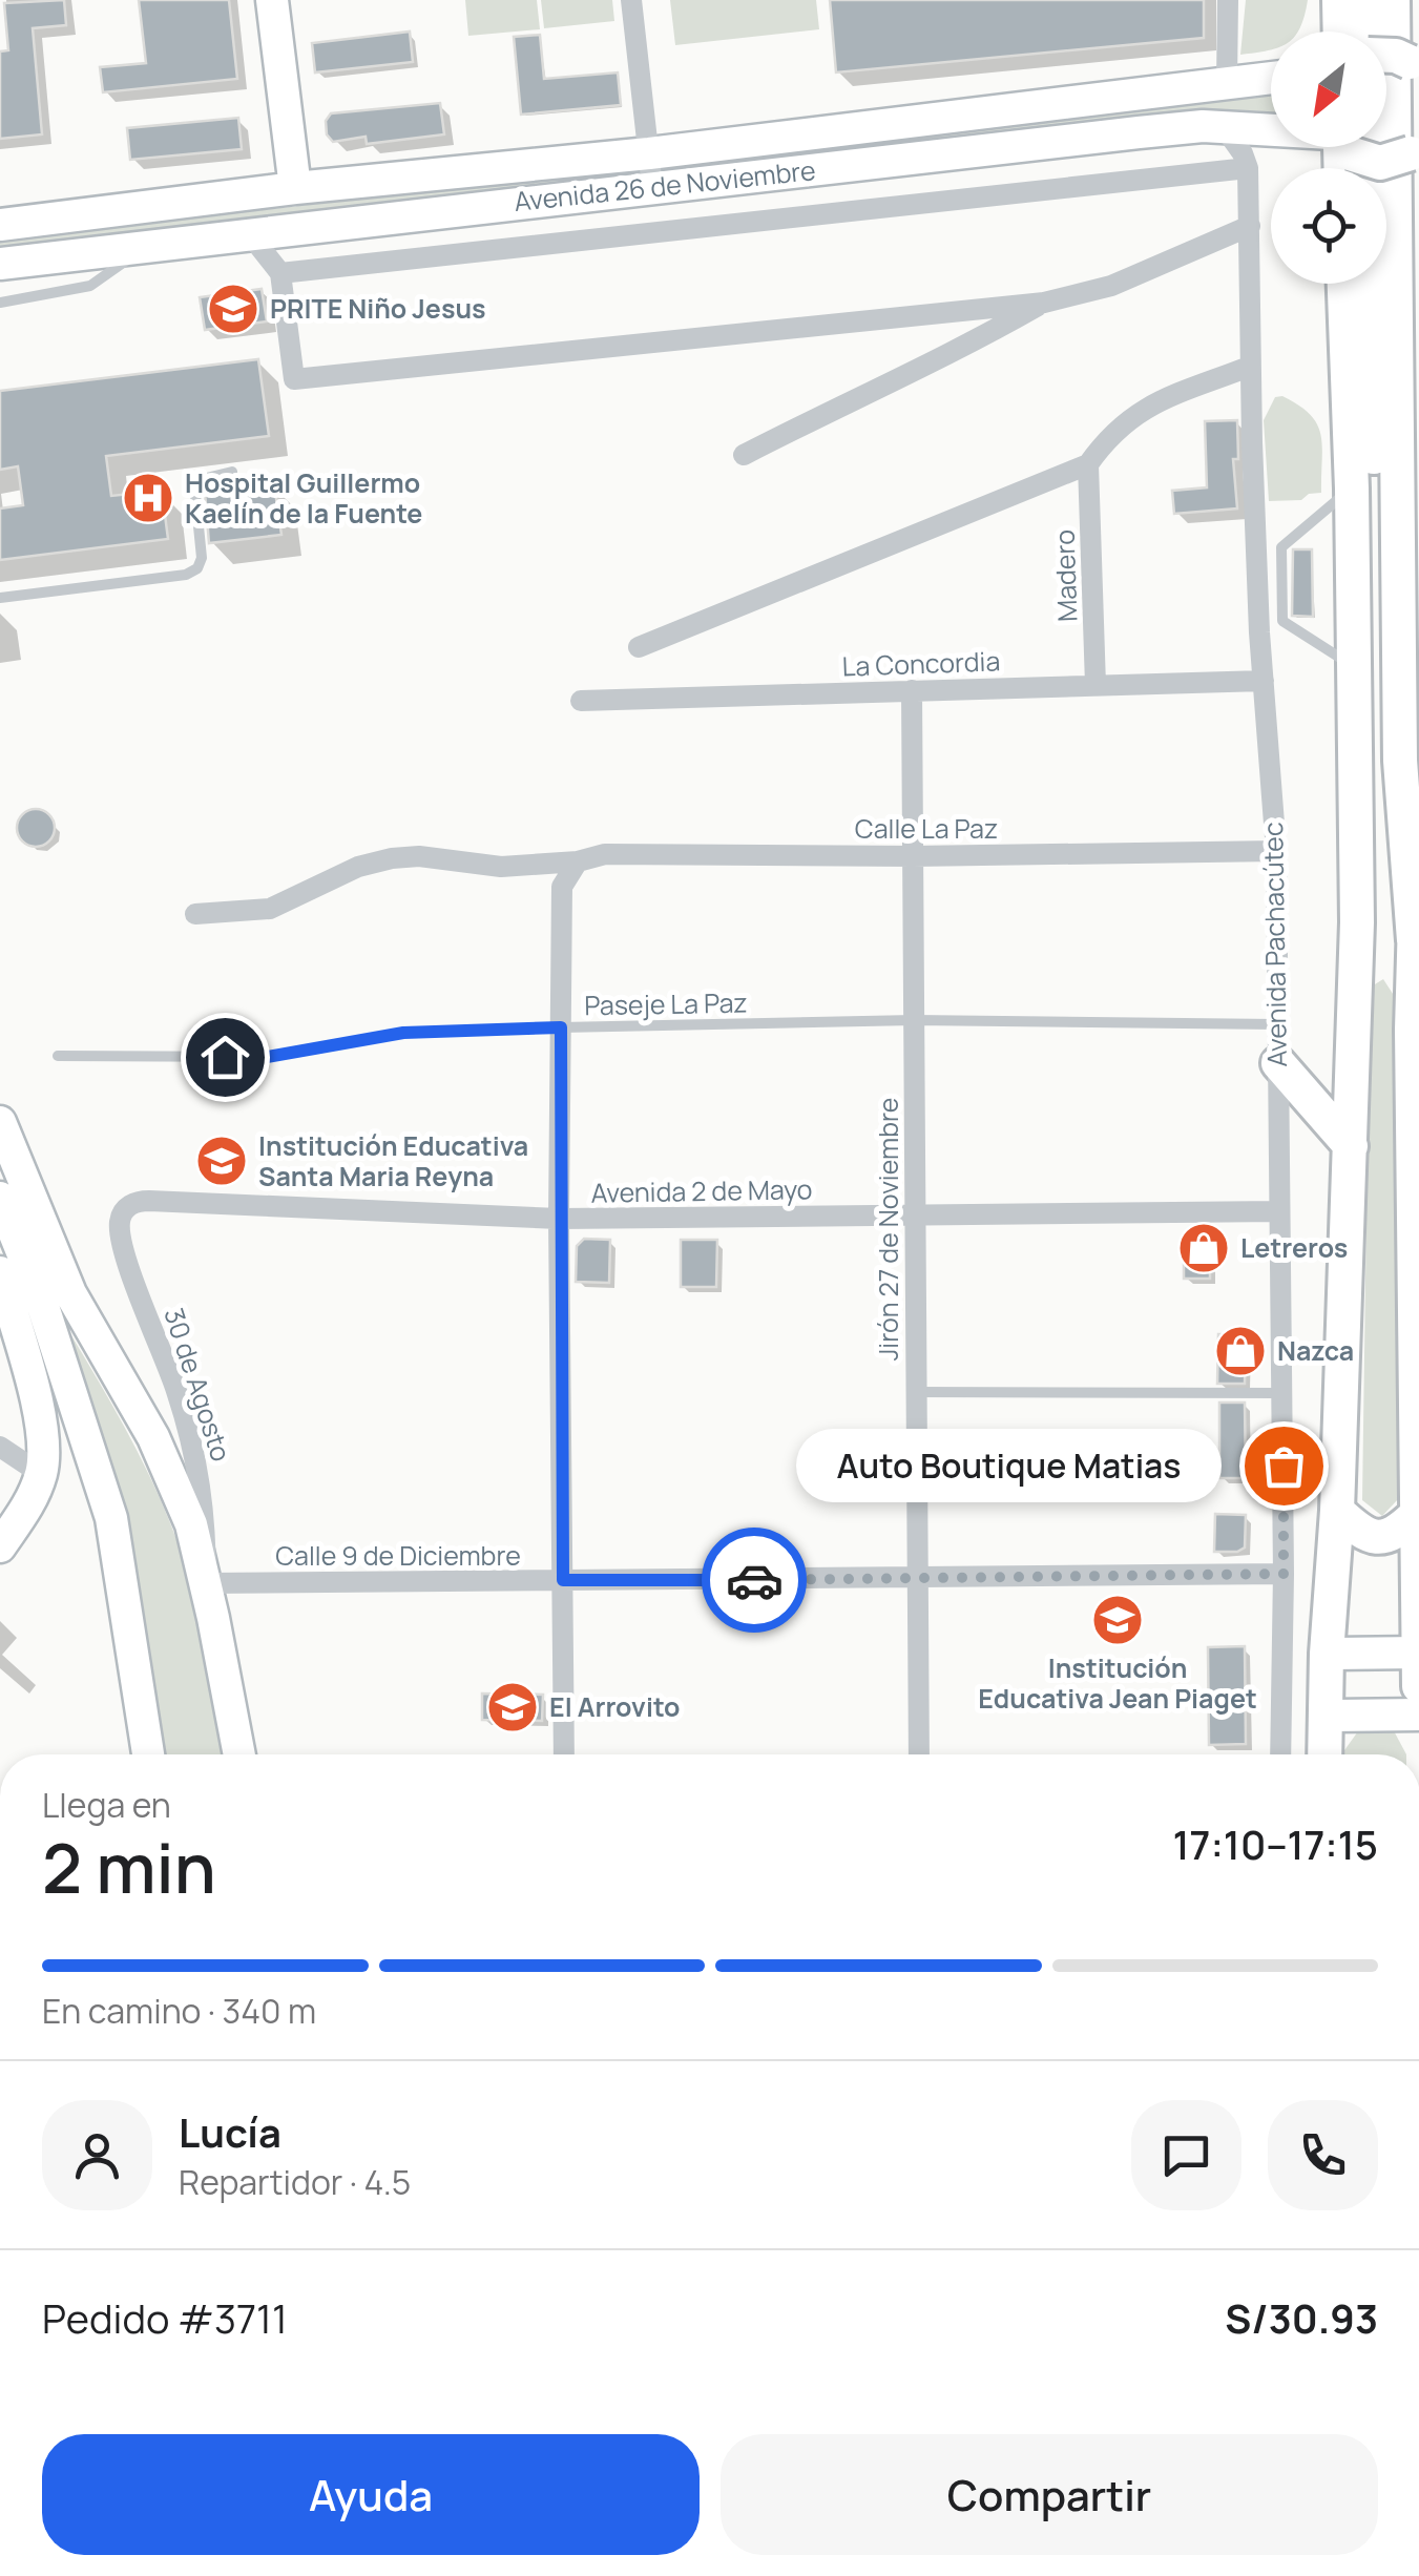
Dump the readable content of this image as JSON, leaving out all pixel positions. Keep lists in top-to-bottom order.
{
  "streets": {
    "main road": ["Avenida 26 de Noviembre"],
    "street": [
      "Madero",
      "La Concordia",
      "Calle La Paz",
      "Avenida Pachacútec",
      "Avenida 2 de Mayo",
      "Jirón 27 de Noviembre",
      "30 de Agosto",
      "Calle 9 de Diciembre"
    ],
    "lane": ["Paseje La Paz"]
  },
  "crossings": [
    ["Avenida 26 de Noviembre", "Avenida Pachacútec"],
    ["Madero", "La Concordia"],
    ["La Concordia", "Avenida Pachacútec"],
    ["La Concordia", "Jirón 27 de Noviembre"],
    ["Calle La Paz", "Avenida Pachacútec"],
    ["Calle La Paz", "Jirón 27 de Noviembre"],
    ["Avenida Pachacútec", "Paseje La Paz"],
    ["Avenida Pachacútec", "Avenida 2 de Mayo"],
    ["Avenida Pachacútec", "Calle 9 de Diciembre"],
    ["Paseje La Paz", "Jirón 27 de Noviembre"],
    ["Avenida 2 de Mayo", "Jirón 27 de Noviembre"],
    ["Avenida 2 de Mayo", "30 de Agosto"],
    ["Jirón 27 de Noviembre", "Calle 9 de Diciembre"],
    ["30 de Agosto", "Calle 9 de Diciembre"]
  ],
  "places": {
    "school or university": [
      "PRITE Niño Jesus",
      "Institución Educativa Santa Maria Reyna",
      "Institución Educativa Jean Piaget",
      "El Arrovito"
    ],
    "hospital": ["Hospital Guillermo Kaelín de la Fuente"],
    "shop": ["Letreros", "Nazca"],
    "other": ["Auto Boutique Matias"]
  },
  "north": "bottom left",
  "page": {
    "bubble": "Auto Boutique Matias",
    "heading": ["2 min", "Llega en", "17:10–17:15"],
    "panel": [
      "Lucía",
      "Repartidor · 4.5",
      "Pedido #3711",
      "S/30.93"
    ],
    "bar": "En camino · 340 m",
    "buttons": ["Ayuda", "Compartir"]
  }
}
